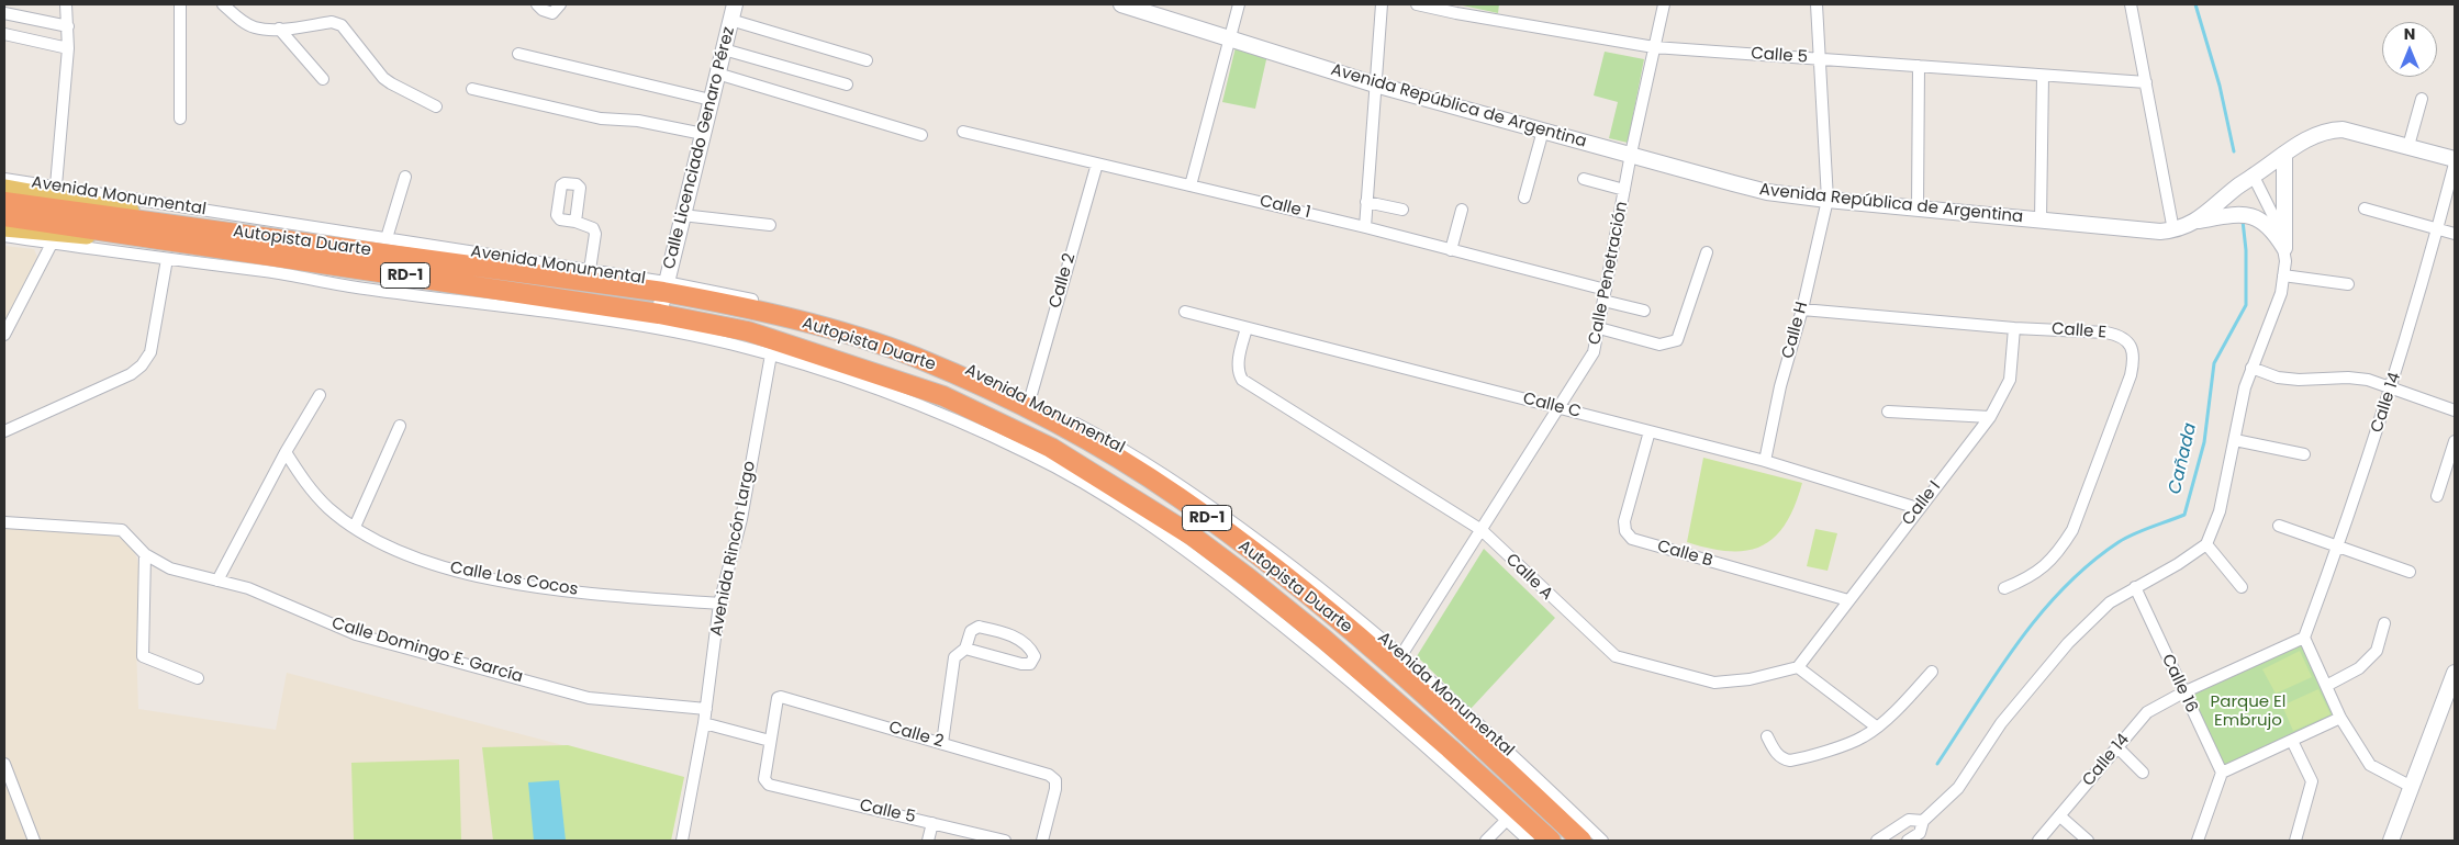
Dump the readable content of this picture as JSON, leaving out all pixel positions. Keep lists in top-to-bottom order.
{
  "streets": {
    "highway": ["Autopista Duarte", "RD-1"],
    "main road": ["Avenida República de Argentina", "Calle Licenciado Genaro Pérez"],
    "street": [
      "Calle 5",
      "Avenida Monumental",
      "Calle 1",
      "Calle Penetración",
      "Calle 2",
      "Calle H",
      "Calle E",
      "Calle 14",
      "Calle C",
      "Calle I",
      "Avenida Rincón Largo",
      "Calle B",
      "Calle A",
      "Calle Los Cocos",
      "Calle Domingo E. García",
      "Calle 16"
    ]
  },
  "crossings": [
    ["Calle 5", "Calle Penetración"],
    ["Calle 5", "Calle 2"],
    ["Calle 5", "Calle H"],
    ["Avenida República de Argentina", "Calle Penetración"],
    ["Avenida República de Argentina", "Calle H"],
    ["Avenida República de Argentina", "Calle 14"],
    ["Calle Licenciado Genaro Pérez", "Avenida Monumental"],
    ["Calle Licenciado Genaro Pérez", "Autopista Duarte"],
    ["Avenida Monumental", "Autopista Duarte"],
    ["Avenida Monumental", "Calle Penetración"],
    ["Avenida Monumental", "Calle 2"],
    ["Calle 1", "Calle Penetración"],
    ["Calle 1", "Calle 2"],
    ["Calle Penetración", "Calle C"],
    ["Calle Penetración", "Calle A"],
    ["Calle H", "Calle E"],
    ["Calle H", "Calle C"],
    ["Calle E", "Calle I"],
    ["Calle 14", "Calle 16"],
    ["Calle C", "Calle I"],
    ["Calle C", "Calle B"],
    ["Calle C", "Calle A"],
    ["Calle I", "Calle B"],
    ["Calle I", "Calle A"],
    ["Avenida Rincón Largo", "Calle Los Cocos"],
    ["Avenida Rincón Largo", "Calle Domingo E. García"]
  ],
  "water": ["Cañada"],
  "parks": ["Parque El Embrujo"],
  "north": "top"
}
